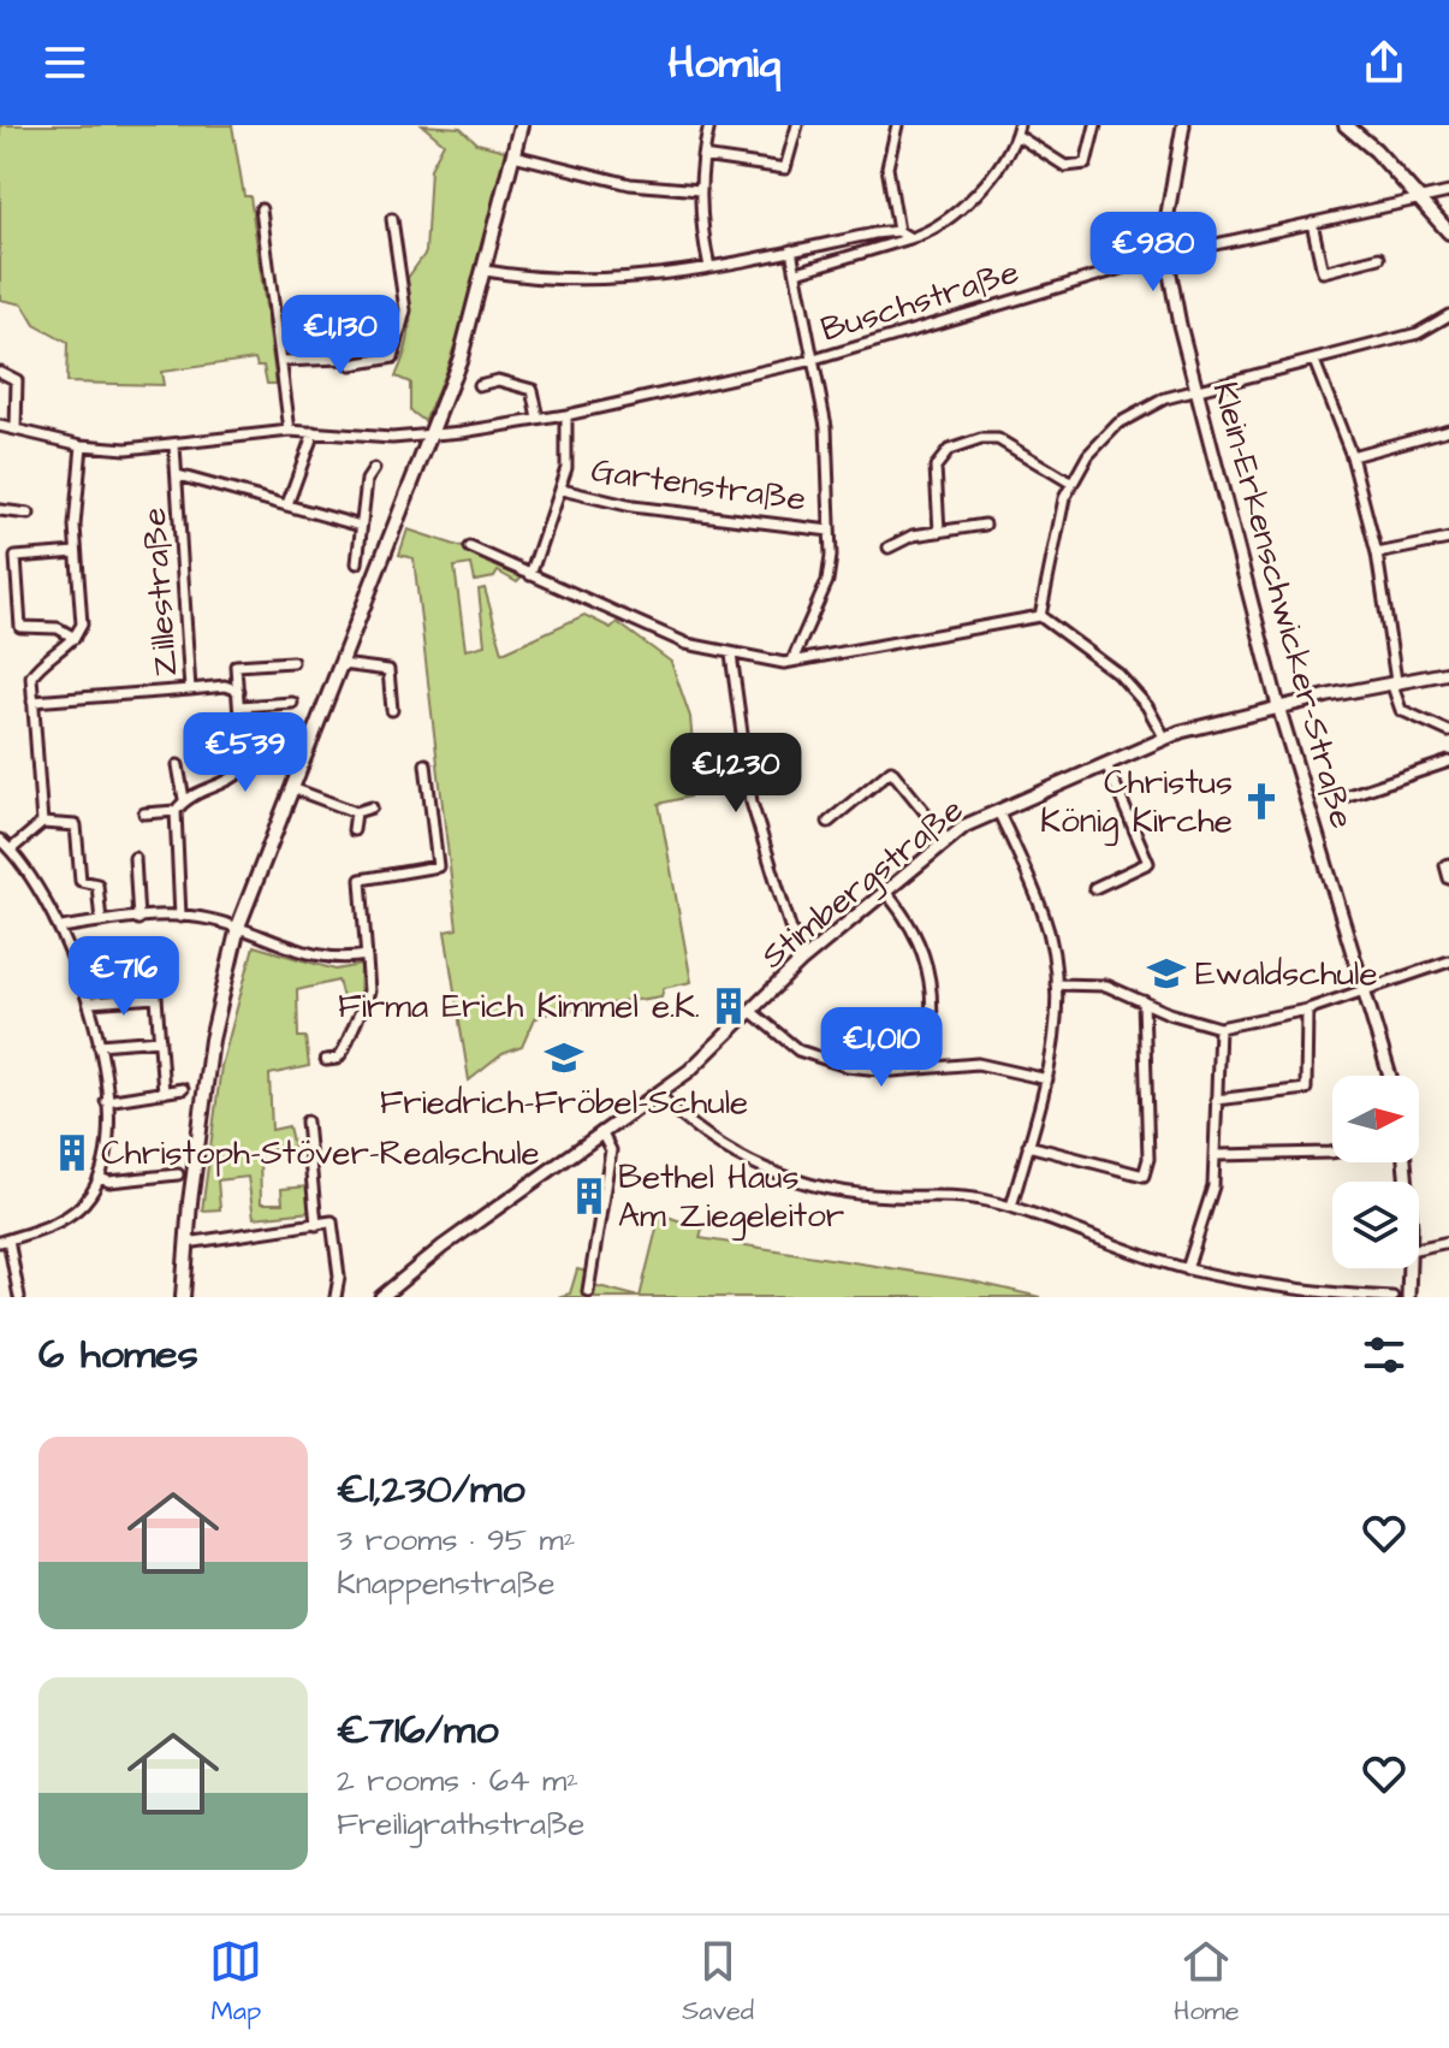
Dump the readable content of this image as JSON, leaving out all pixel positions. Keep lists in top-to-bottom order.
{
  "streets": {
    "street": [
      "Buschstraße",
      "Gartenstraße",
      "Zillestraße",
      "Klein-Erkenschwicker-Straße",
      "Stimbergstraße"
    ]
  },
  "crossings": [
    ["Buschstraße", "Zillestraße"],
    ["Buschstraße", "Klein-Erkenschwicker-Straße"],
    ["Klein-Erkenschwicker-Straße", "Stimbergstraße"]
  ],
  "places": {
    "church": ["Christus König Kirche"],
    "school or university": ["Ewaldschule", "Friedrich-Fröbel-Schule"],
    "building": ["Firma Erich Kimmel e.K.", "Christoph-Stöver-Realschule", "Bethel Haus Am Ziegeleitor"]
  },
  "north": "right",
  "page": {
    "header": "Homiq",
    "price": [
      "€980",
      "€1,130",
      "€539",
      "€1,230",
      "€716",
      "€1,010"
    ],
    "heading": "6 homes",
    "list": [
      {
        "name": "€1,230/mo",
        "note": "3 rooms · 95 m² · Knappenstraße"
      },
      {
        "name": "€716/mo",
        "note": "2 rooms · 64 m² · Freiligrathstraße"
      }
    ],
    "tabs": ["Map", "Saved", "Home"]
  }
}
